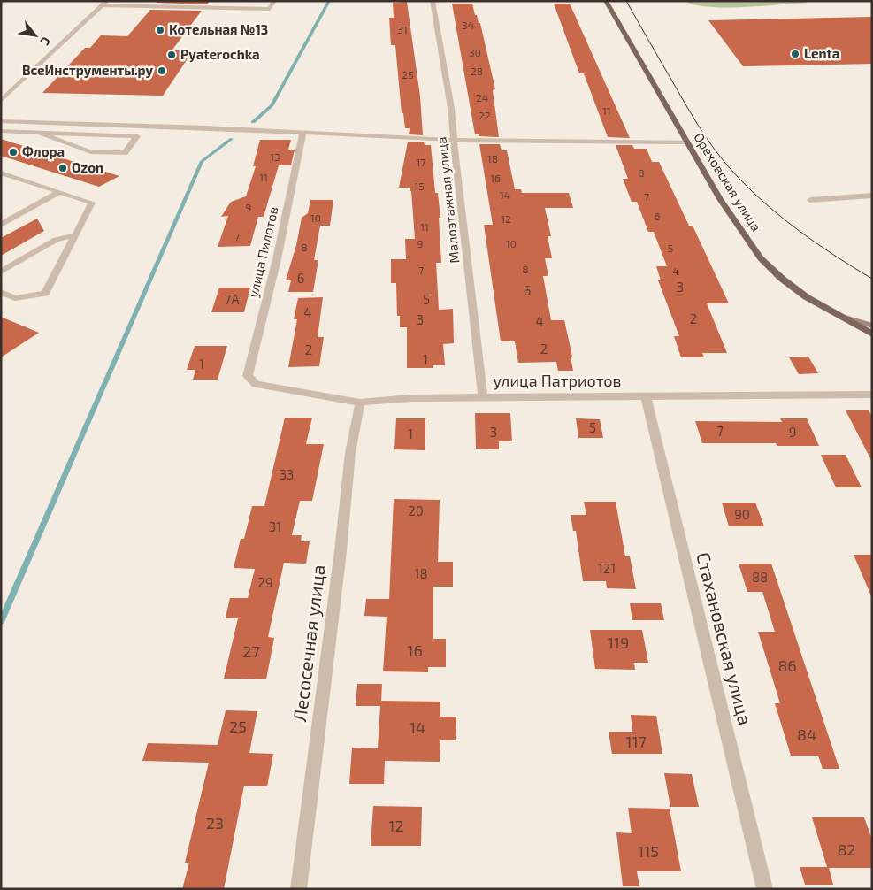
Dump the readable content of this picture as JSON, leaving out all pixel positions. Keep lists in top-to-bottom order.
{
  "streets": {
    "main road": ["Ореховская улица"],
    "street": [
      "Малоэтажная улица",
      "улица Пилотов",
      "улица Патриотов",
      "Стахановская улица",
      "Лесосечная улица"
    ]
  },
  "crossings": [
    ["Малоэтажная улица", "улица Патриотов"],
    ["улица Пилотов", "улица Патриотов"],
    ["улица Патриотов", "Стахановская улица"],
    ["улица Патриотов", "Лесосечная улица"]
  ],
  "places": [
    "Котельная №13",
    "Lenta",
    "Pyaterochka",
    "ВсеИнструменты.ру",
    "Флора",
    "Ozon"
  ],
  "house_numbers": [
    "34",
    "31",
    "30",
    "28",
    "25",
    "24",
    "11",
    "22",
    "13",
    "18",
    "17",
    "8",
    "11",
    "16",
    "15",
    "14",
    "7",
    "9",
    "6",
    "10",
    "12",
    "11",
    "7",
    "9",
    "10",
    "8",
    "5",
    "8",
    "7",
    "4",
    "6",
    "3",
    "6",
    "7А",
    "5",
    "4",
    "2",
    "3",
    "4",
    "2",
    "2",
    "1",
    "1",
    "5",
    "7",
    "3",
    "9",
    "1",
    "33",
    "20",
    "90",
    "31",
    "121",
    "18",
    "88",
    "29",
    "119",
    "16",
    "27",
    "86",
    "25",
    "14",
    "84",
    "117",
    "23",
    "12",
    "82",
    "115"
  ],
  "north": "bottom right"
}
